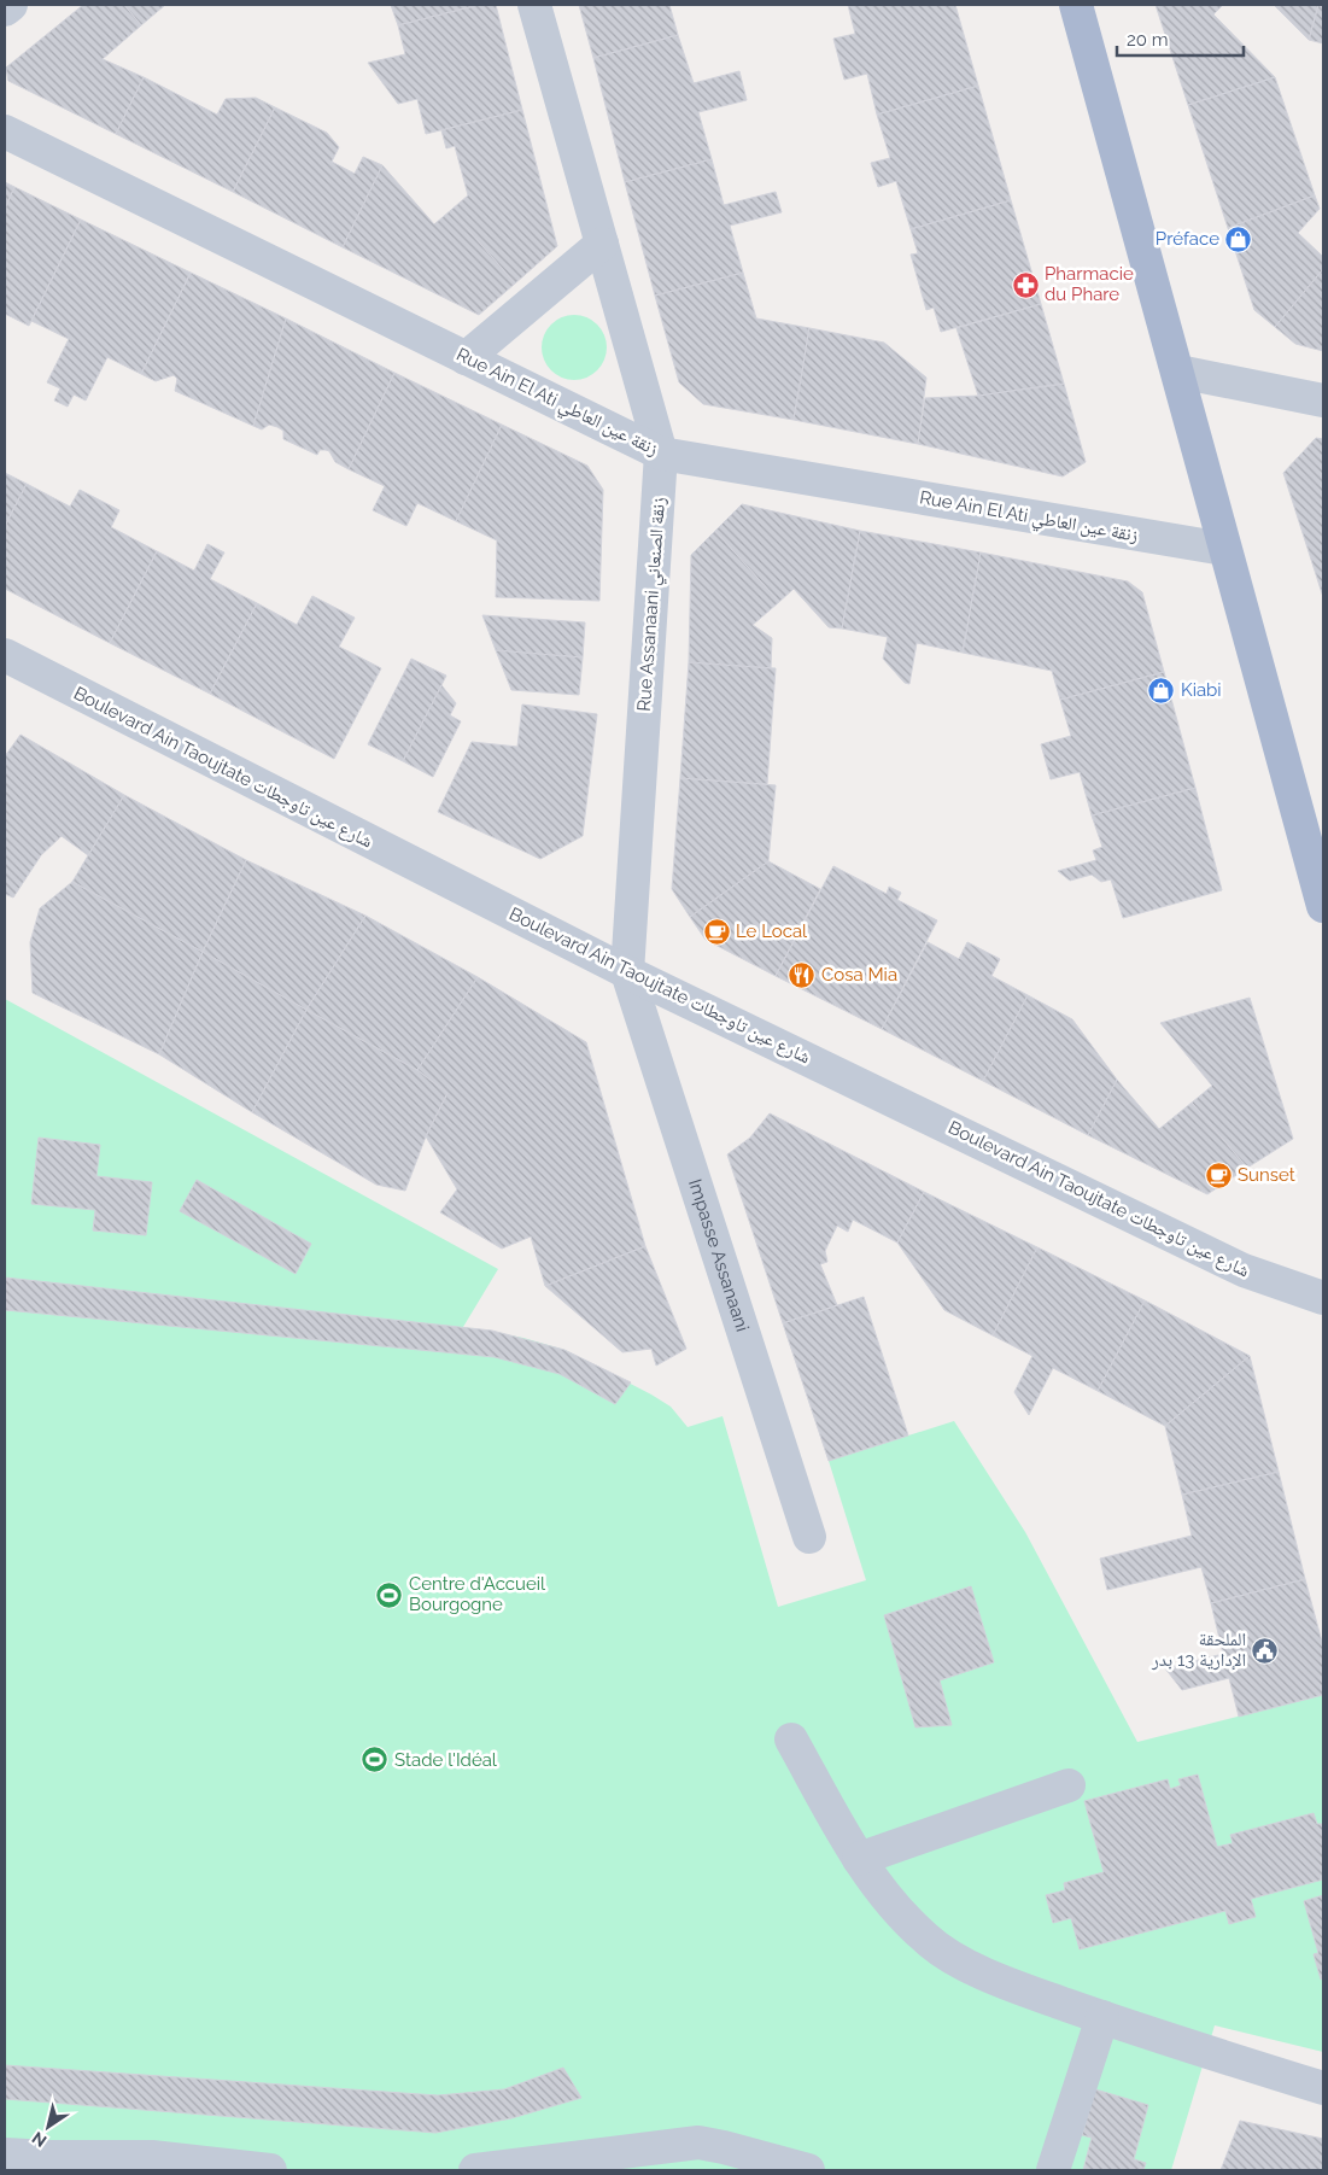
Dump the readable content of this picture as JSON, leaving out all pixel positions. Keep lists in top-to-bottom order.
{
  "streets": {
    "street": [
      "Rue Ain El Ati زنقة عين العاطي",
      "Rue Assanaani زنقة الصنعاني",
      "Boulevard Ain Taoujtate شارع عين تاوجطات",
      "Impasse Assanaani"
    ]
  },
  "crossings": [
    ["Rue Ain El Ati زنقة عين العاطي", "Rue Assanaani زنقة الصنعاني"],
    ["Rue Assanaani زنقة الصنعاني", "Boulevard Ain Taoujtate شارع عين تاوجطات"],
    ["Rue Assanaani زنقة الصنعاني", "Impasse Assanaani"],
    ["Boulevard Ain Taoujtate شارع عين تاوجطات", "Impasse Assanaani"]
  ],
  "places": {
    "shop": ["Préface", "Kiabi"],
    "pharmacy": ["Pharmacie du Phare"],
    "cafe": ["Le Local", "Sunset"],
    "restaurant": ["Cosa Mia"],
    "sports": ["Centre d'Accueil Bourgogne", "Stade l'Idéal"],
    "public building": ["الملحقة الإدارية 13 بدر"]
  },
  "scale_bar": "20 m",
  "north": "bottom left"
}
